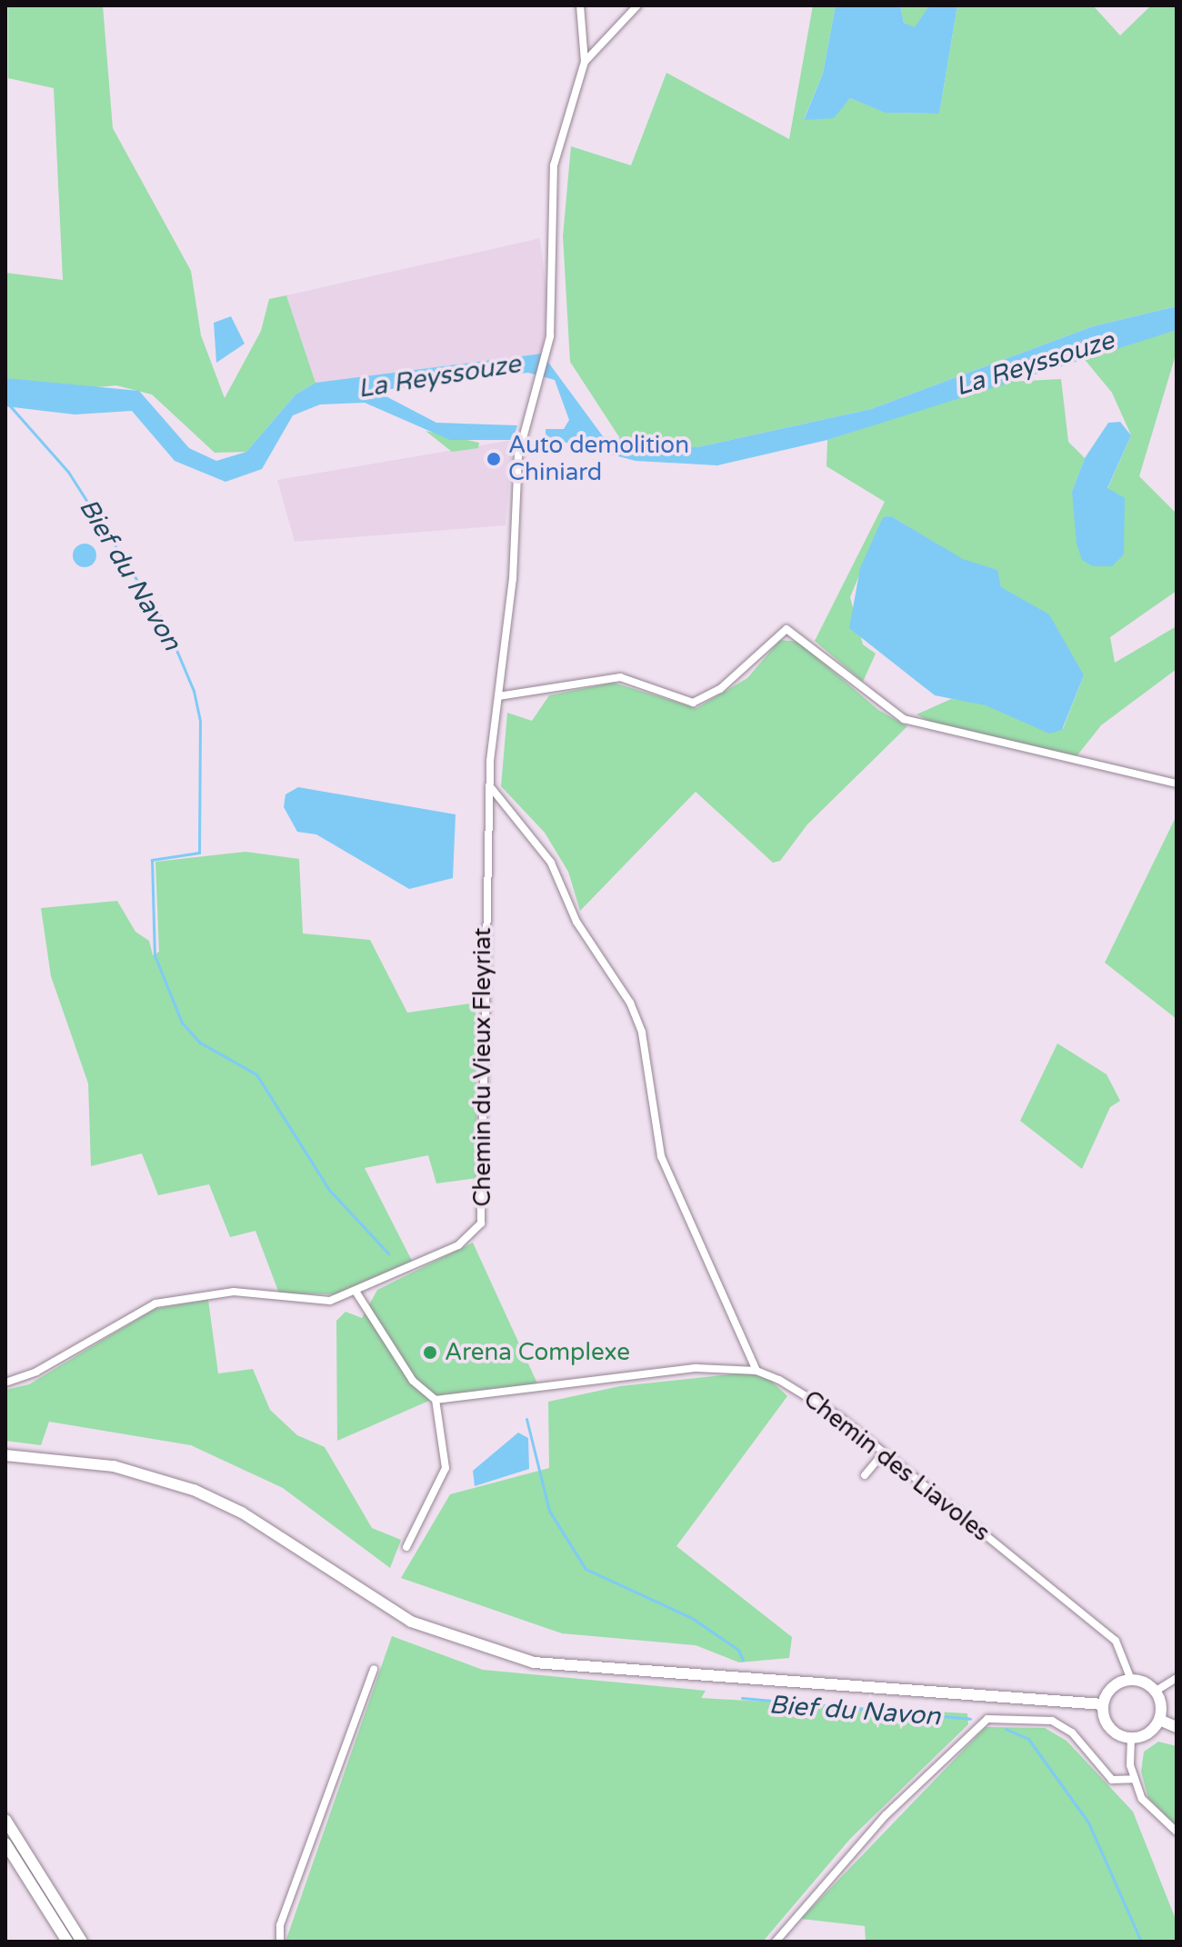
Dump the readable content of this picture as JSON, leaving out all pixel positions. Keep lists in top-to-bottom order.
{
  "streets": {
    "street": ["Chemin du Vieux Fleyriat", "Chemin des Liavoles"]
  },
  "water": ["La Reyssouze", "Bief du Navon"],
  "places": ["Auto demolition Chiniard", "Arena Complexe"]
}
